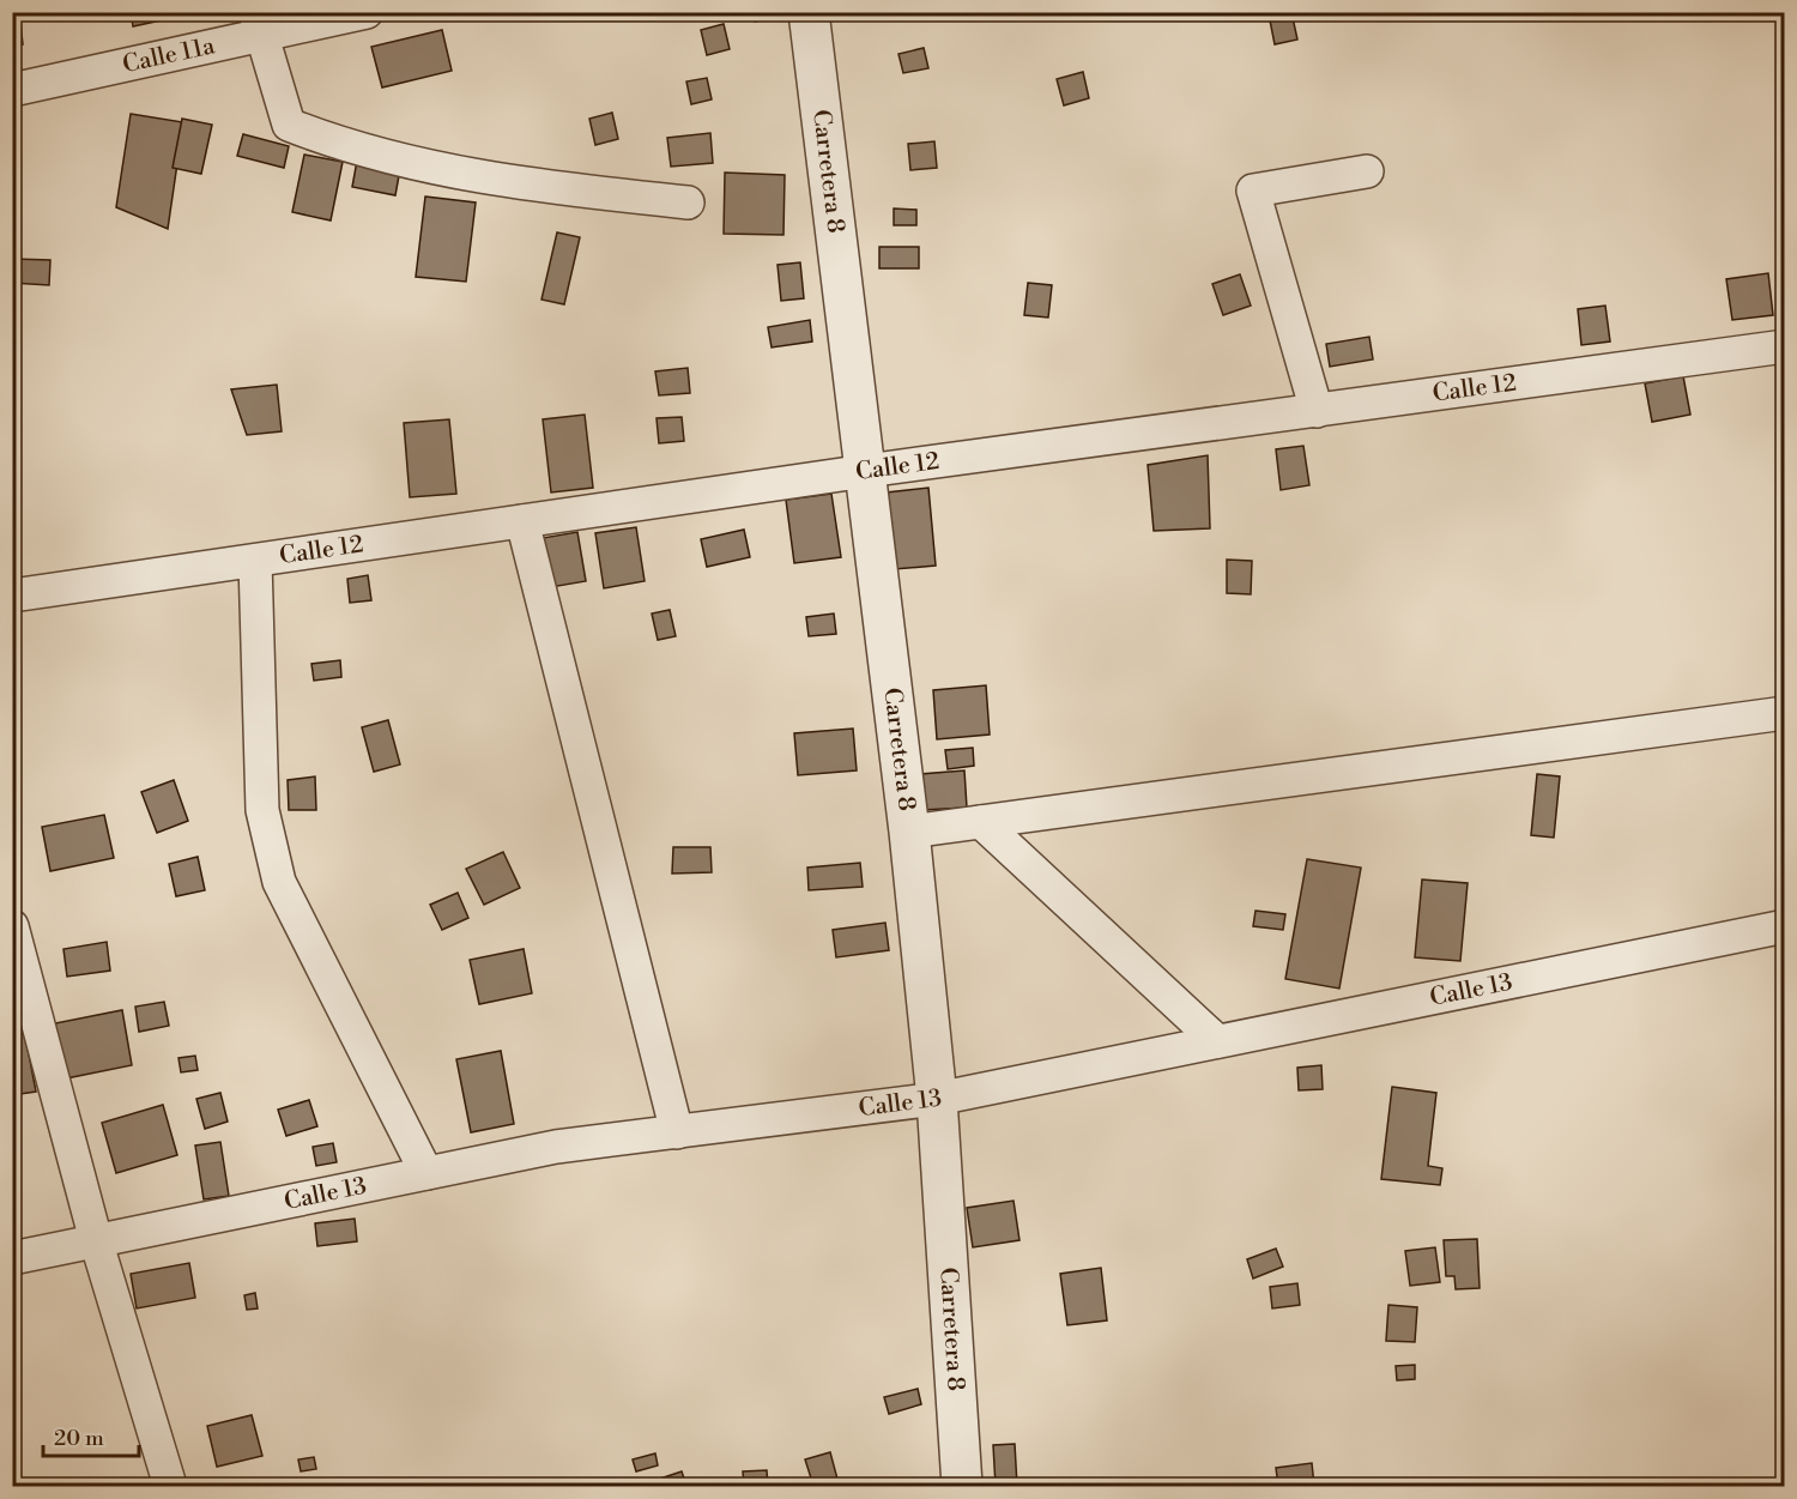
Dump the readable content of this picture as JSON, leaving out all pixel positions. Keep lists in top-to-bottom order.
{
  "streets": {
    "street": [
      "Calle 11a",
      "Carretera 8",
      "Calle 12",
      "Calle 13"
    ]
  },
  "crossings": [
    ["Carretera 8", "Calle 12"],
    ["Carretera 8", "Calle 13"]
  ],
  "scale_bar": "20 m"
}
